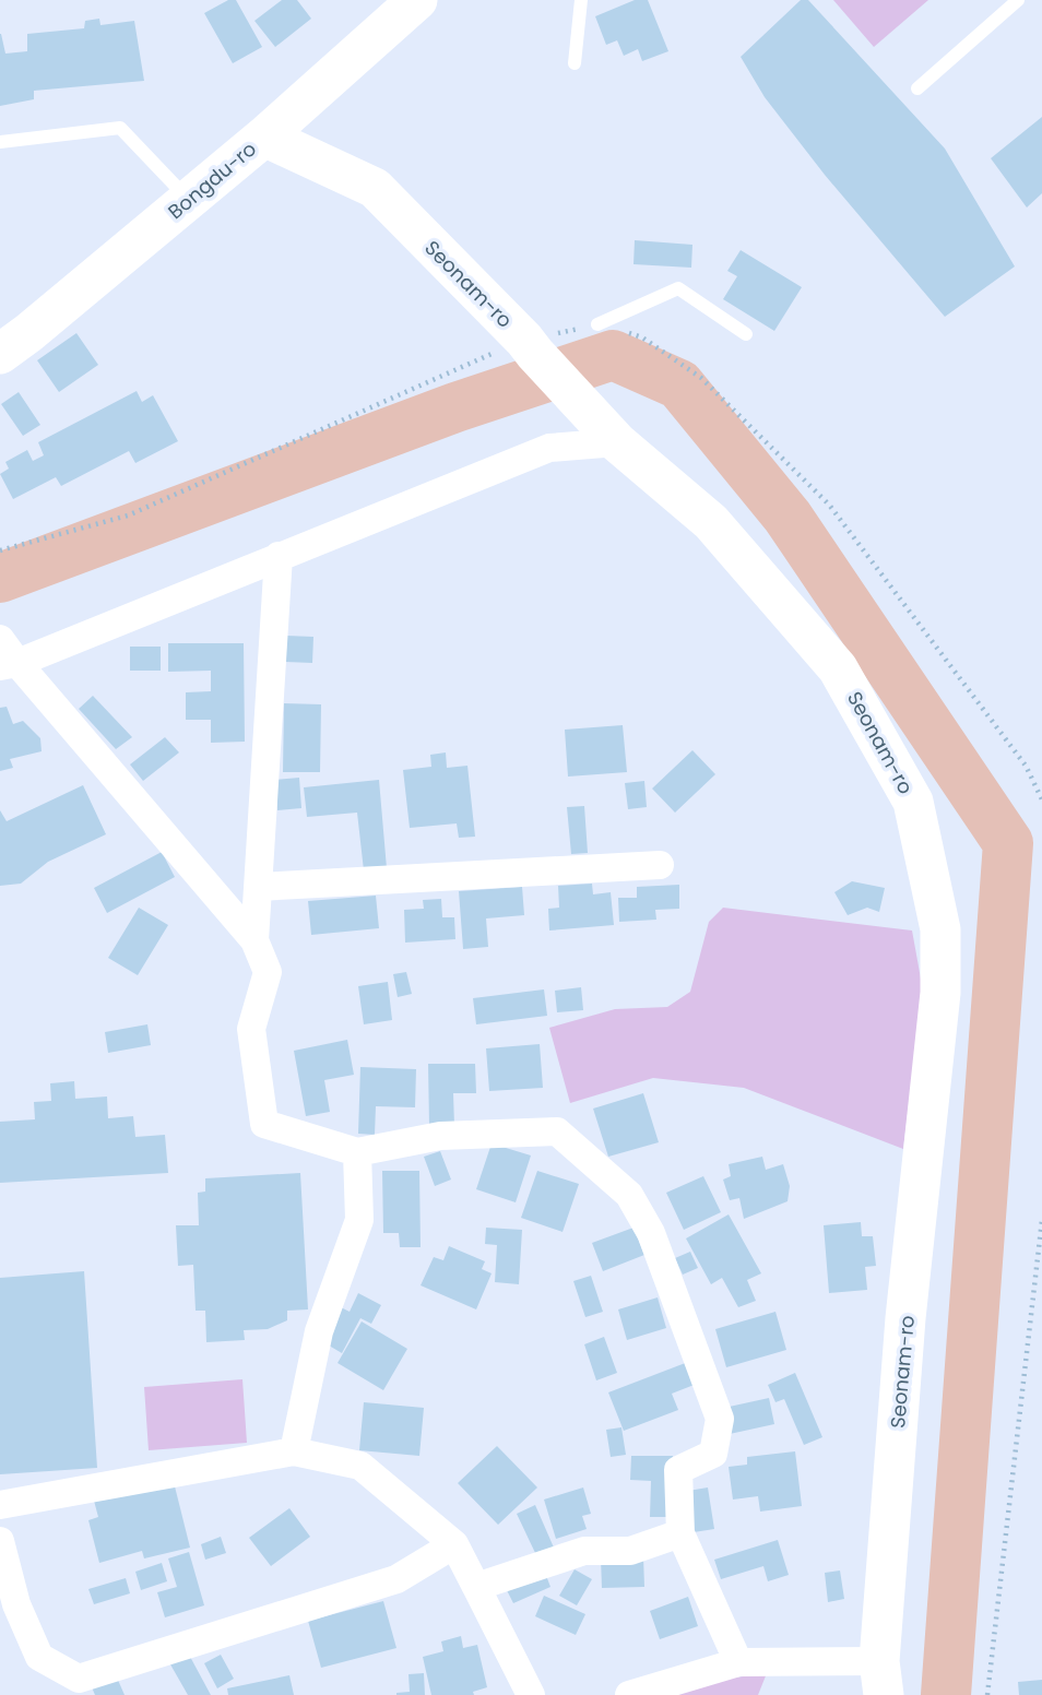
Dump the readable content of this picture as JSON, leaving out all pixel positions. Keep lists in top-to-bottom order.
{
  "streets": {
    "main road": ["Bongdu-ro", "Seonam-ro"]
  },
  "crossings": [
    ["Bongdu-ro", "Seonam-ro"]
  ]
}
